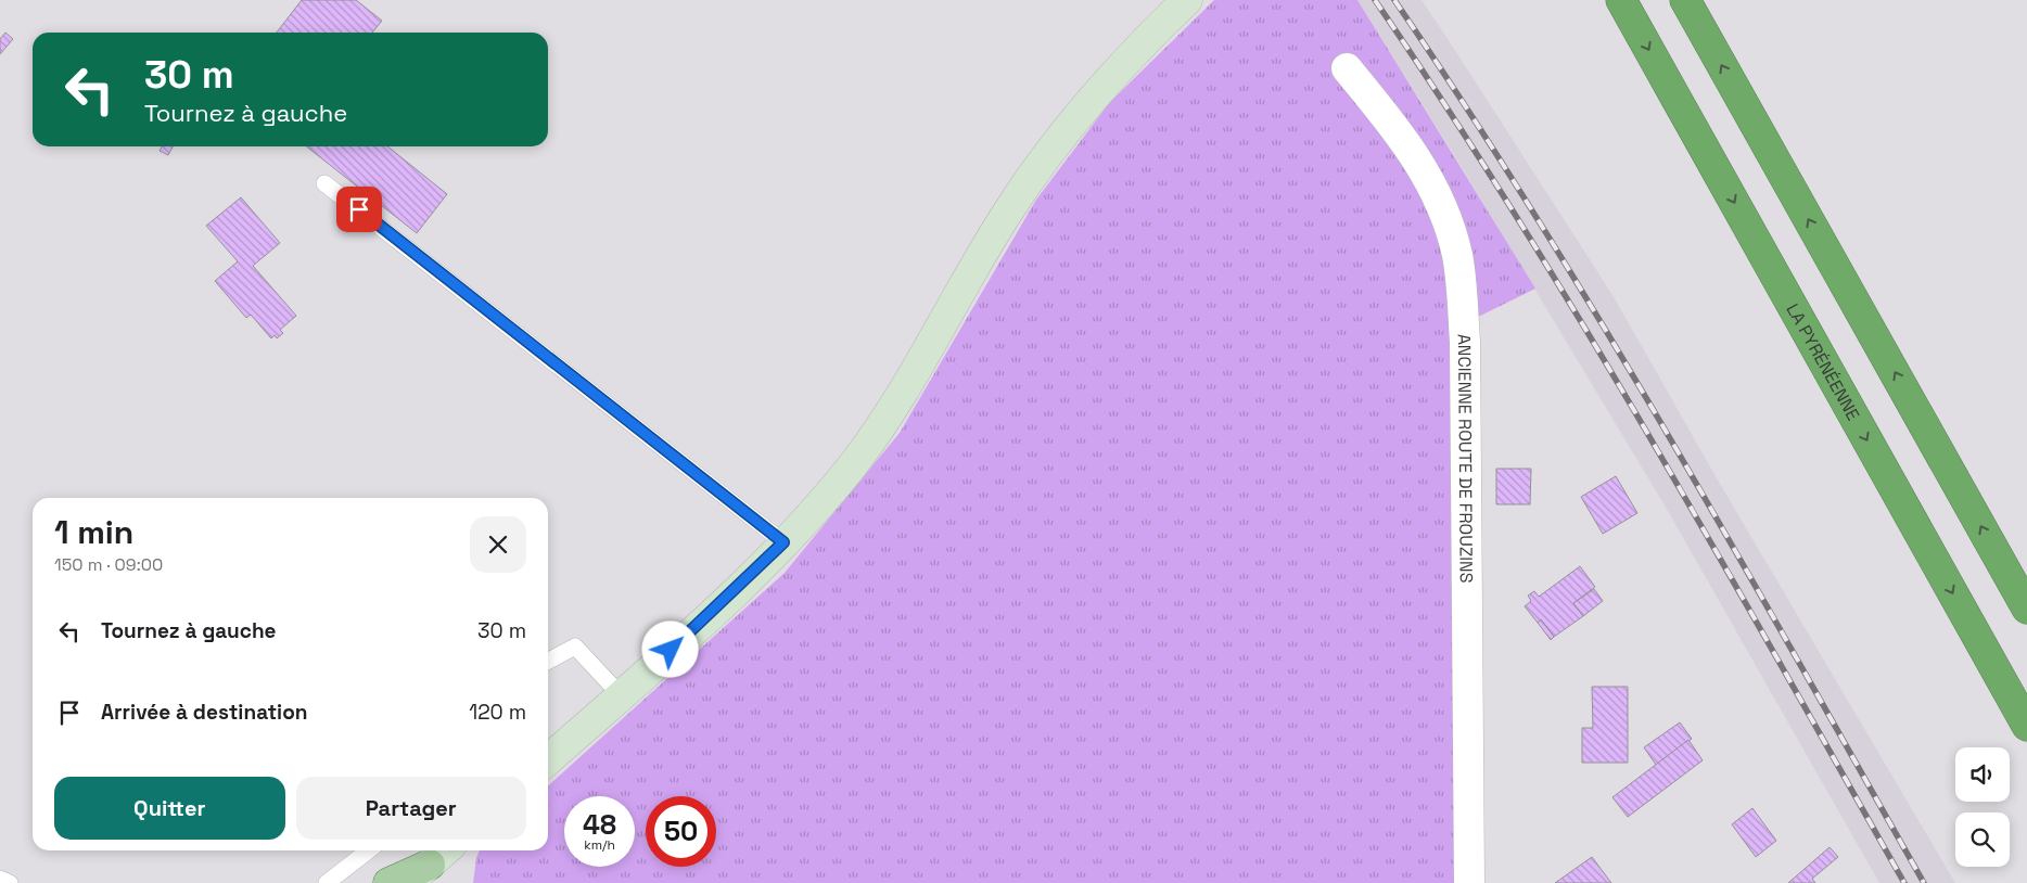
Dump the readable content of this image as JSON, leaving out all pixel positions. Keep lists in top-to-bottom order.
{
  "streets": {
    "highway": ["LA PYRÉNÉENNE"],
    "street": ["ANCIENNE ROUTE DE FROUZINS"]
  },
  "page": {
    "turn": ["30 m", "Tournez à gauche"],
    "heading": ["1 min", "150 m · 09:00"],
    "list": [
      {
        "name": "Tournez à gauche",
        "value": "30 m"
      },
      {
        "name": "Arrivée à destination",
        "value": "120 m"
      }
    ],
    "buttons": ["Quitter", "Partager"],
    "speed": "48 km/h",
    "limit": "50"
  }
}
